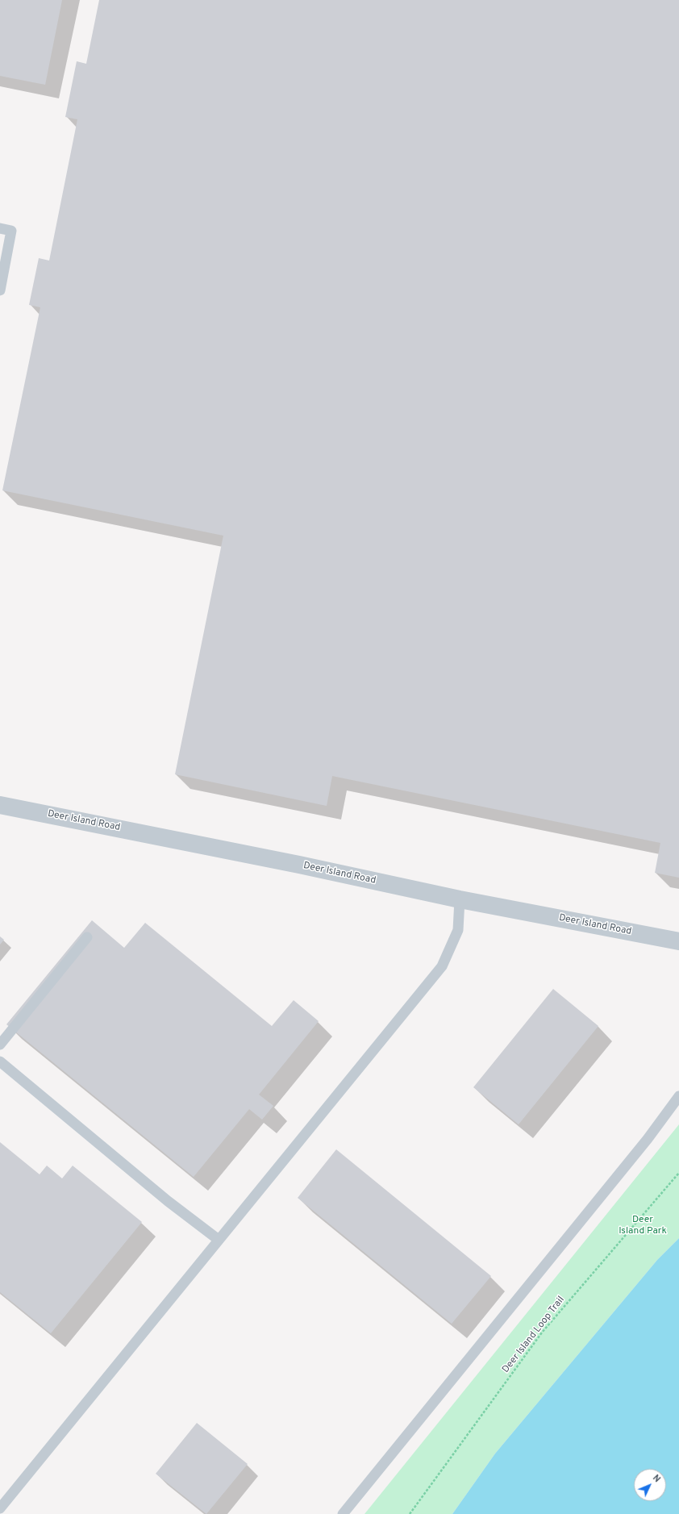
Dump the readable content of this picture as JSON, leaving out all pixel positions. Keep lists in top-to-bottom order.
{
  "streets": {
    "street": ["Deer Island Road"],
    "path": ["Deer Island Loop Trail"]
  },
  "parks": ["Deer Island Park"],
  "north": "top right"
}
